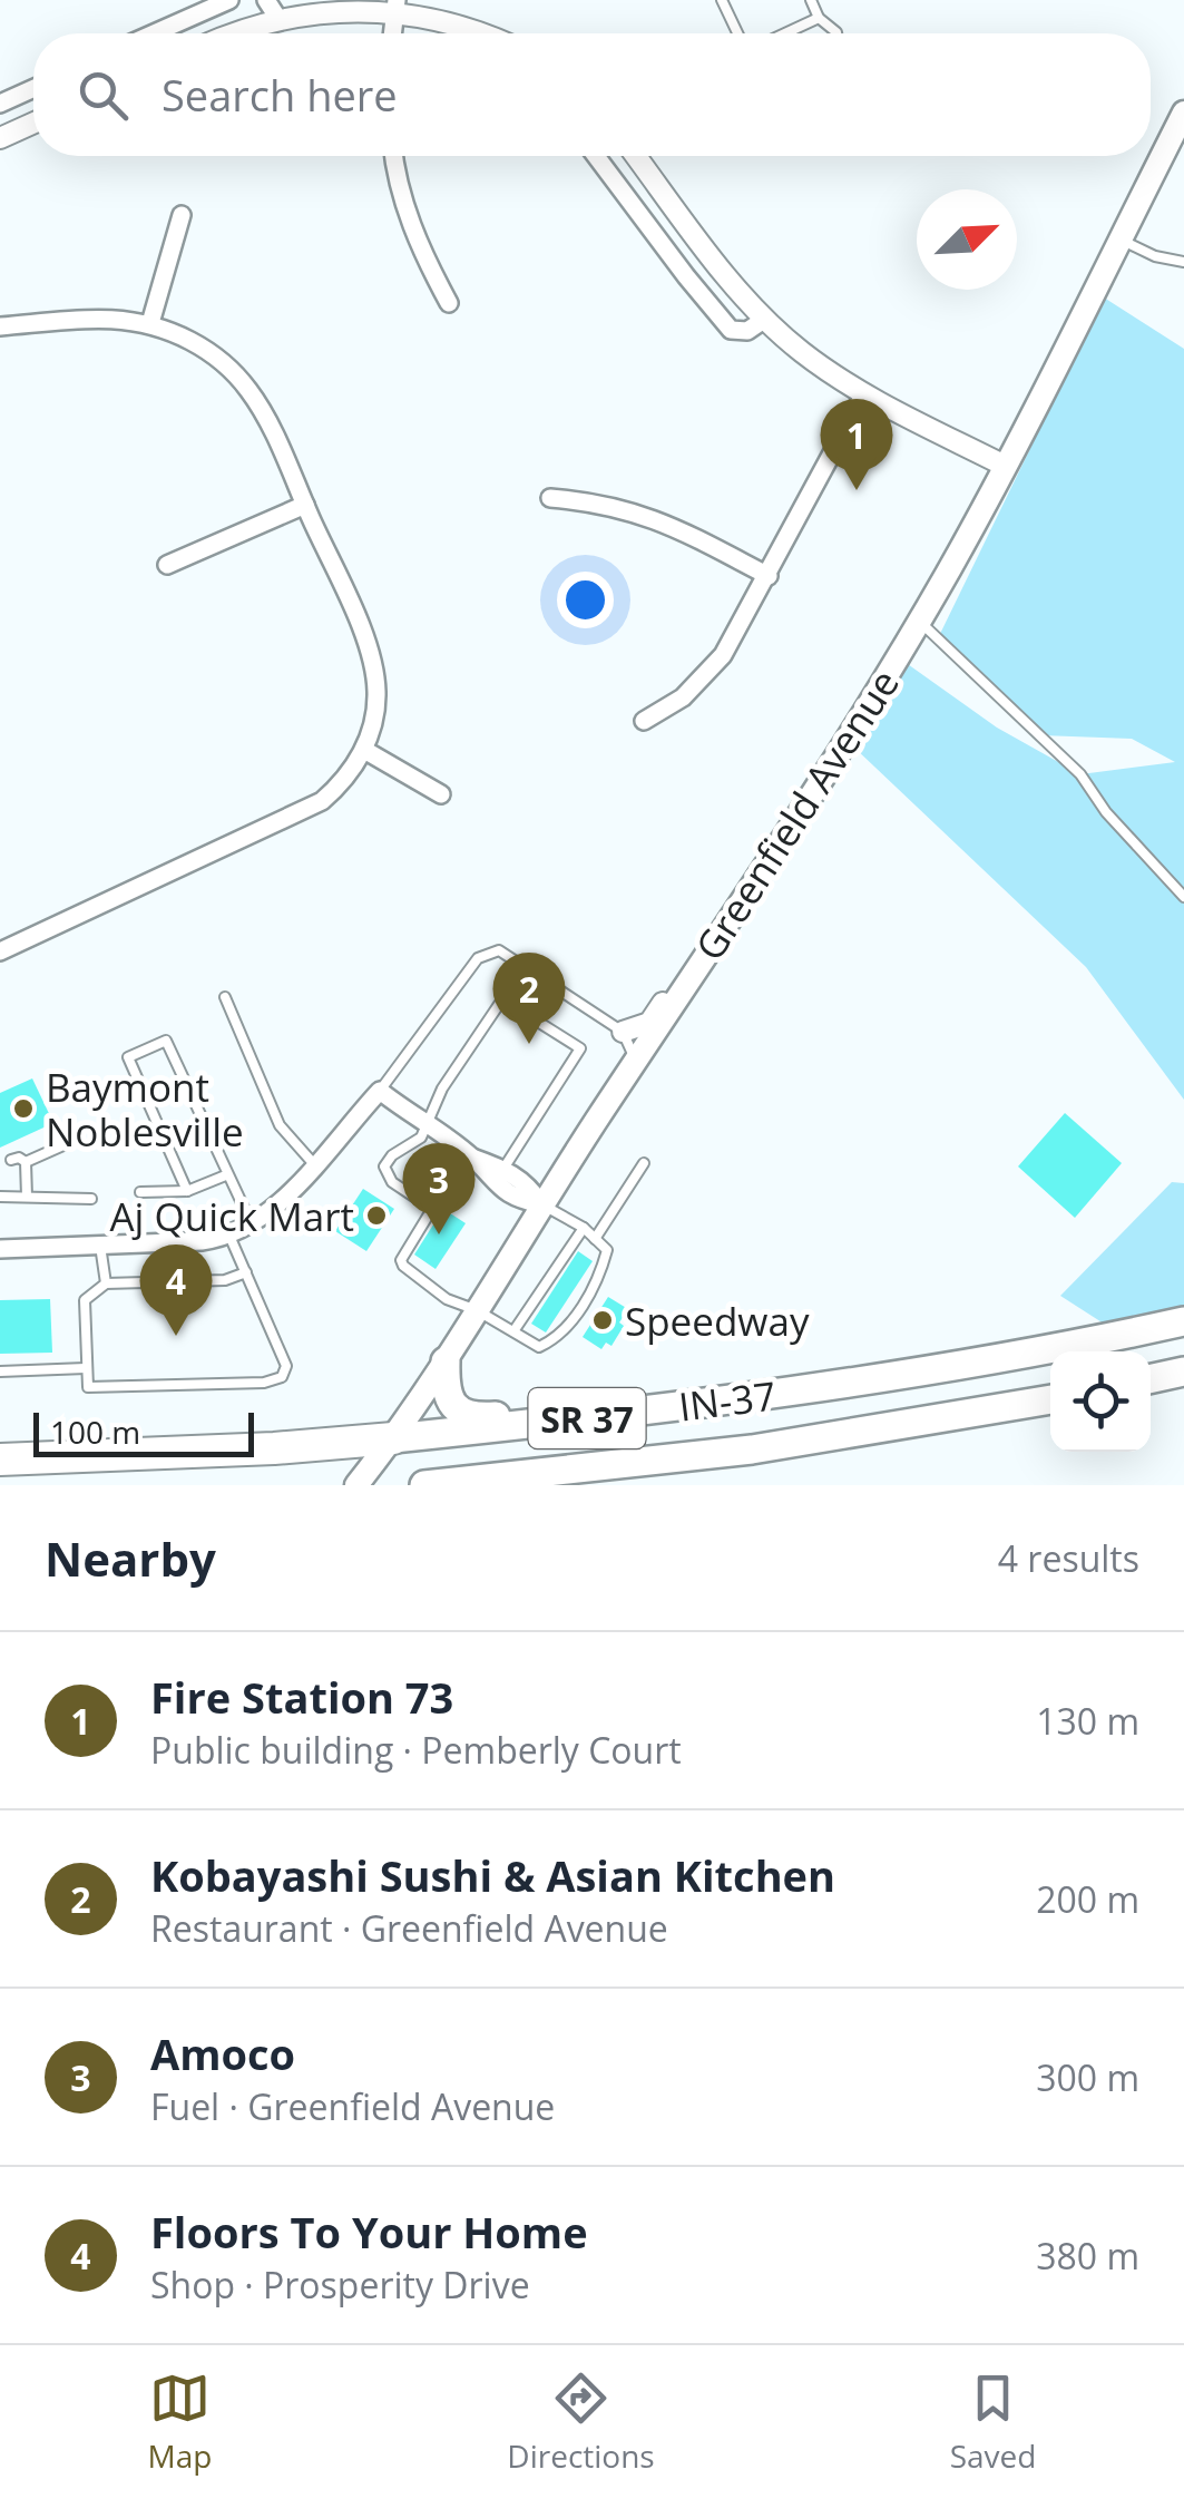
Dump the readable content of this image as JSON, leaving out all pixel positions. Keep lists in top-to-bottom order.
{
  "streets": {
    "highway": ["IN-37", "SR 37"],
    "main road": ["Greenfield Avenue"]
  },
  "crossings": [
    ["Greenfield Avenue", "IN-37"]
  ],
  "places": ["Baymont Noblesville", "Aj Quick Mart", "Speedway"],
  "scale_bar": "100 m",
  "north": "top right",
  "page": {
    "search": "Search here",
    "pins": [
      "1",
      "2",
      "3",
      "4"
    ],
    "scale": "100 m",
    "heading": ["Nearby", "4 results"],
    "list": [
      {
        "mark": "1",
        "name": "Fire Station 73",
        "note": "Public building · Pemberly Court",
        "value": "130 m"
      },
      {
        "mark": "2",
        "name": "Kobayashi Sushi & Asian Kitchen",
        "note": "Restaurant · Greenfield Avenue",
        "value": "200 m"
      },
      {
        "mark": "3",
        "name": "Amoco",
        "note": "Fuel · Greenfield Avenue",
        "value": "300 m"
      },
      {
        "mark": "4",
        "name": "Floors To Your Home",
        "note": "Shop · Prosperity Drive",
        "value": "380 m"
      }
    ],
    "nav": ["Map", "Directions", "Saved"]
  }
}
